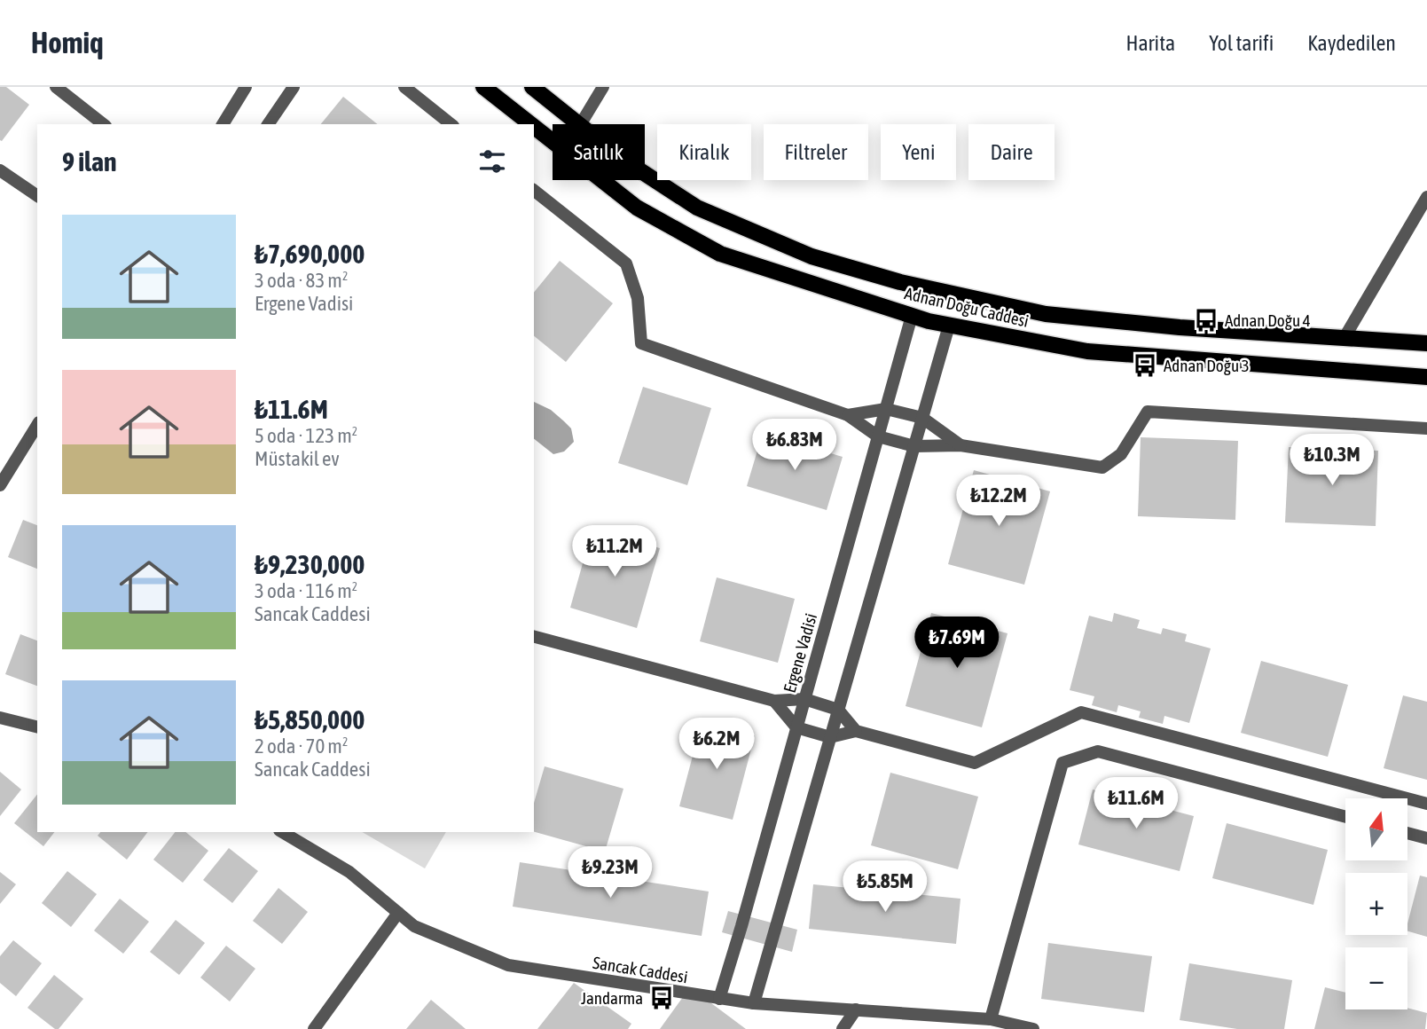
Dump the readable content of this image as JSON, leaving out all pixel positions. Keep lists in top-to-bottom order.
{
  "streets": {
    "main road": ["Adnan Doğu Caddesi"],
    "street": ["Ergene Vadisi", "Sancak Caddesi"]
  },
  "crossings": [
    ["Adnan Doğu Caddesi", "Ergene Vadisi"],
    ["Ergene Vadisi", "Sancak Caddesi"]
  ],
  "places": {
    "bus stop": ["Adnan Doğu 4", "Adnan Doğu 3", "Jandarma"]
  },
  "north": "top",
  "page": {
    "header": "Homiq",
    "nav": ["Harita", "Yol tarifi", "Kaydedilen"],
    "chip": [
      "Satılık",
      "Kiralık",
      "Filtreler",
      "Yeni",
      "Daire"
    ],
    "heading": "9 ilan",
    "list": [
      {
        "name": "₺7,690,000",
        "note": "3 oda · 83 m² · Ergene Vadisi"
      },
      {
        "name": "₺11.6M",
        "note": "5 oda · 123 m² · Müstakil ev"
      },
      {
        "name": "₺9,230,000",
        "note": "3 oda · 116 m² · Sancak Caddesi"
      },
      {
        "name": "₺5,850,000",
        "note": "2 oda · 70 m² · Sancak Caddesi"
      }
    ],
    "price": [
      "₺6.83M",
      "₺10.3M",
      "₺12.2M",
      "₺11.2M",
      "₺7.69M",
      "₺6.2M",
      "₺11.6M",
      "₺9.23M",
      "₺5.85M"
    ],
    "map_buttons": ["+", "−"]
  }
}
